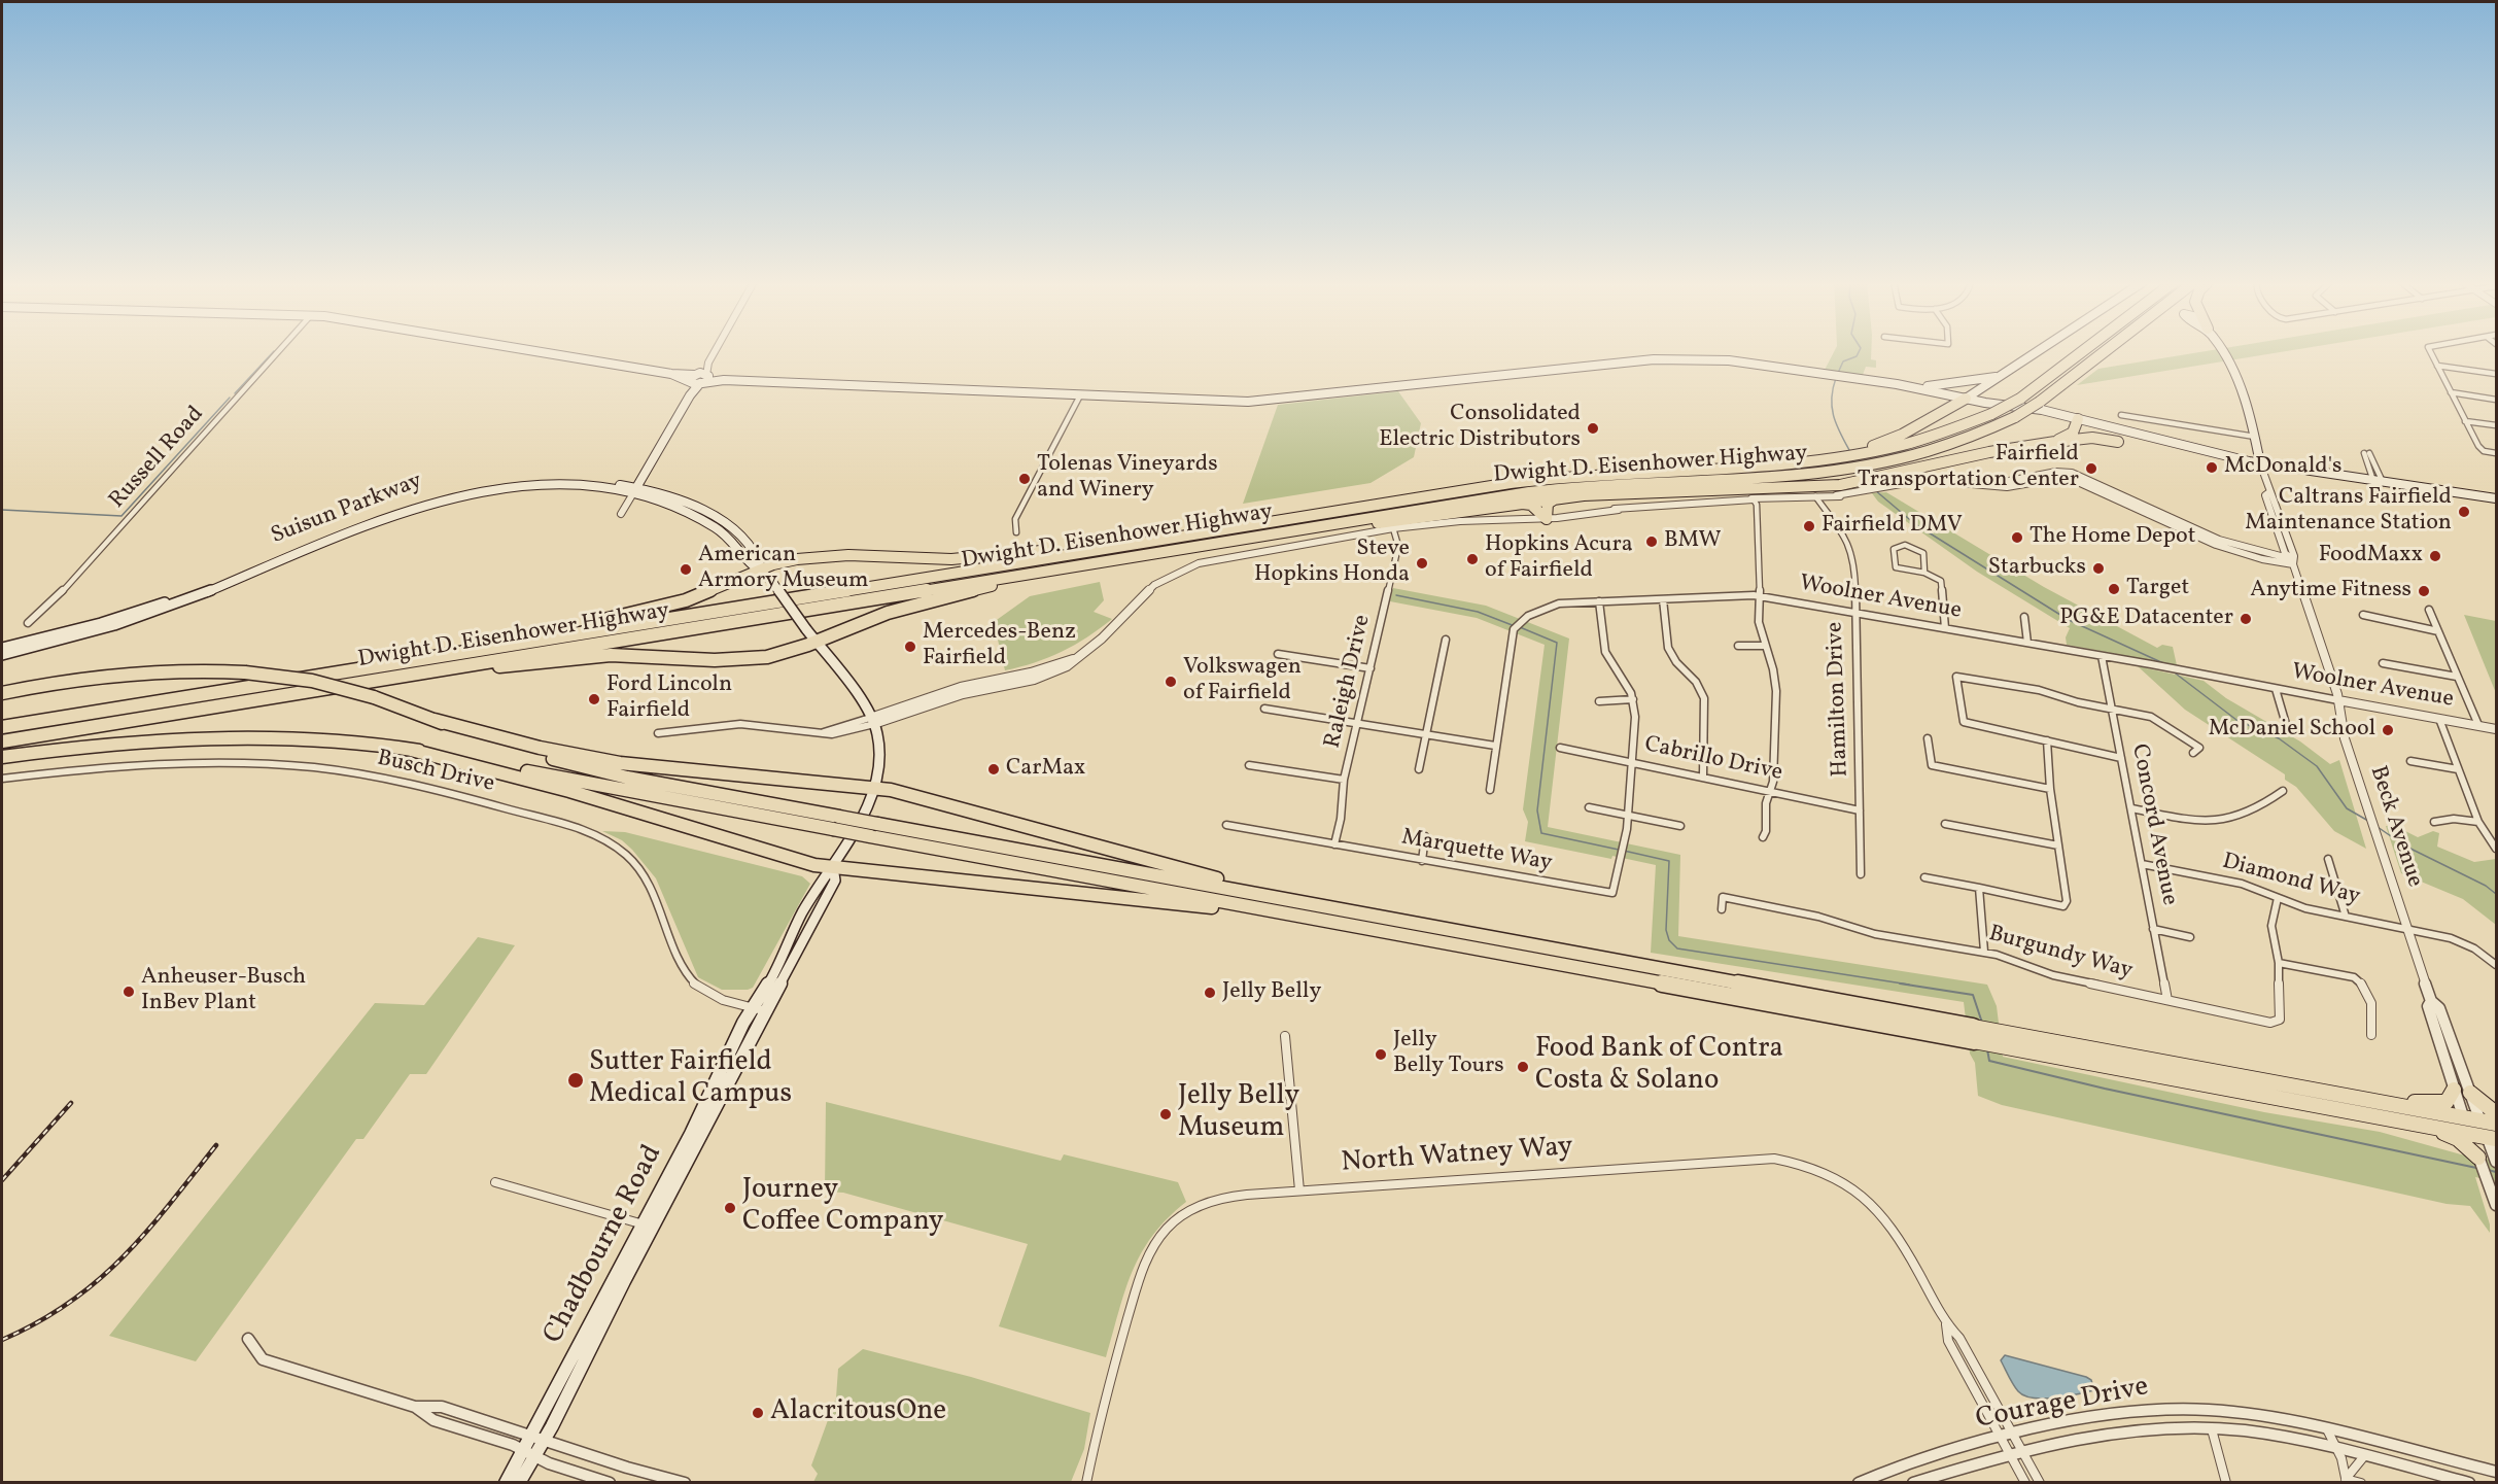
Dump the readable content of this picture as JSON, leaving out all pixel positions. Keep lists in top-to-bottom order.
{
  "streets": {
    "highway": ["Dwight D. Eisenhower Highway"],
    "main road": ["Suisun Parkway", "Beck Avenue", "Chadbourne Road"],
    "street": [
      "Russell Road",
      "Woolner Avenue",
      "Raleigh Drive",
      "Hamilton Drive",
      "Cabrillo Drive",
      "Busch Drive",
      "Concord Avenue",
      "Marquette Way",
      "Diamond Way",
      "Burgundy Way",
      "North Watney Way",
      "Courage Drive"
    ]
  },
  "crossings": [
    ["Suisun Parkway", "Chadbourne Road"],
    ["Woolner Avenue", "Hamilton Drive"],
    ["Woolner Avenue", "Concord Avenue"],
    ["Woolner Avenue", "Beck Avenue"],
    ["Raleigh Drive", "Marquette Way"],
    ["Hamilton Drive", "Cabrillo Drive"],
    ["Busch Drive", "Chadbourne Road"],
    ["Concord Avenue", "Diamond Way"],
    ["Concord Avenue", "Burgundy Way"],
    ["Beck Avenue", "Diamond Way"],
    ["Diamond Way", "Burgundy Way"],
    ["North Watney Way", "Courage Drive"]
  ],
  "places": [
    "Consolidated Electric Distributors",
    "McDonald's",
    "Fairfield Transportation Center",
    "Tolenas Vineyards and Winery",
    "Caltrans Fairfield Maintenance Station",
    "Fairfield DMV",
    "The Home Depot",
    "BMW",
    "FoodMaxx",
    "Hopkins Acura of Fairfield",
    "Steve Hopkins Honda",
    "Starbucks",
    "American Armory Museum",
    "Target",
    "Anytime Fitness",
    "PG&E Datacenter",
    "Mercedes-Benz Fairfield",
    "Volkswagen of Fairfield",
    "Ford Lincoln Fairfield",
    "McDaniel School",
    "CarMax",
    "Anheuser-Busch InBev Plant",
    "Jelly Belly",
    "Jelly Belly Tours",
    "Food Bank of Contra Costa & Solano",
    "Sutter Fairfield Medical Campus",
    "Jelly Belly Museum",
    "Journey Coffee Company",
    "AlacritousOne"
  ]
}
